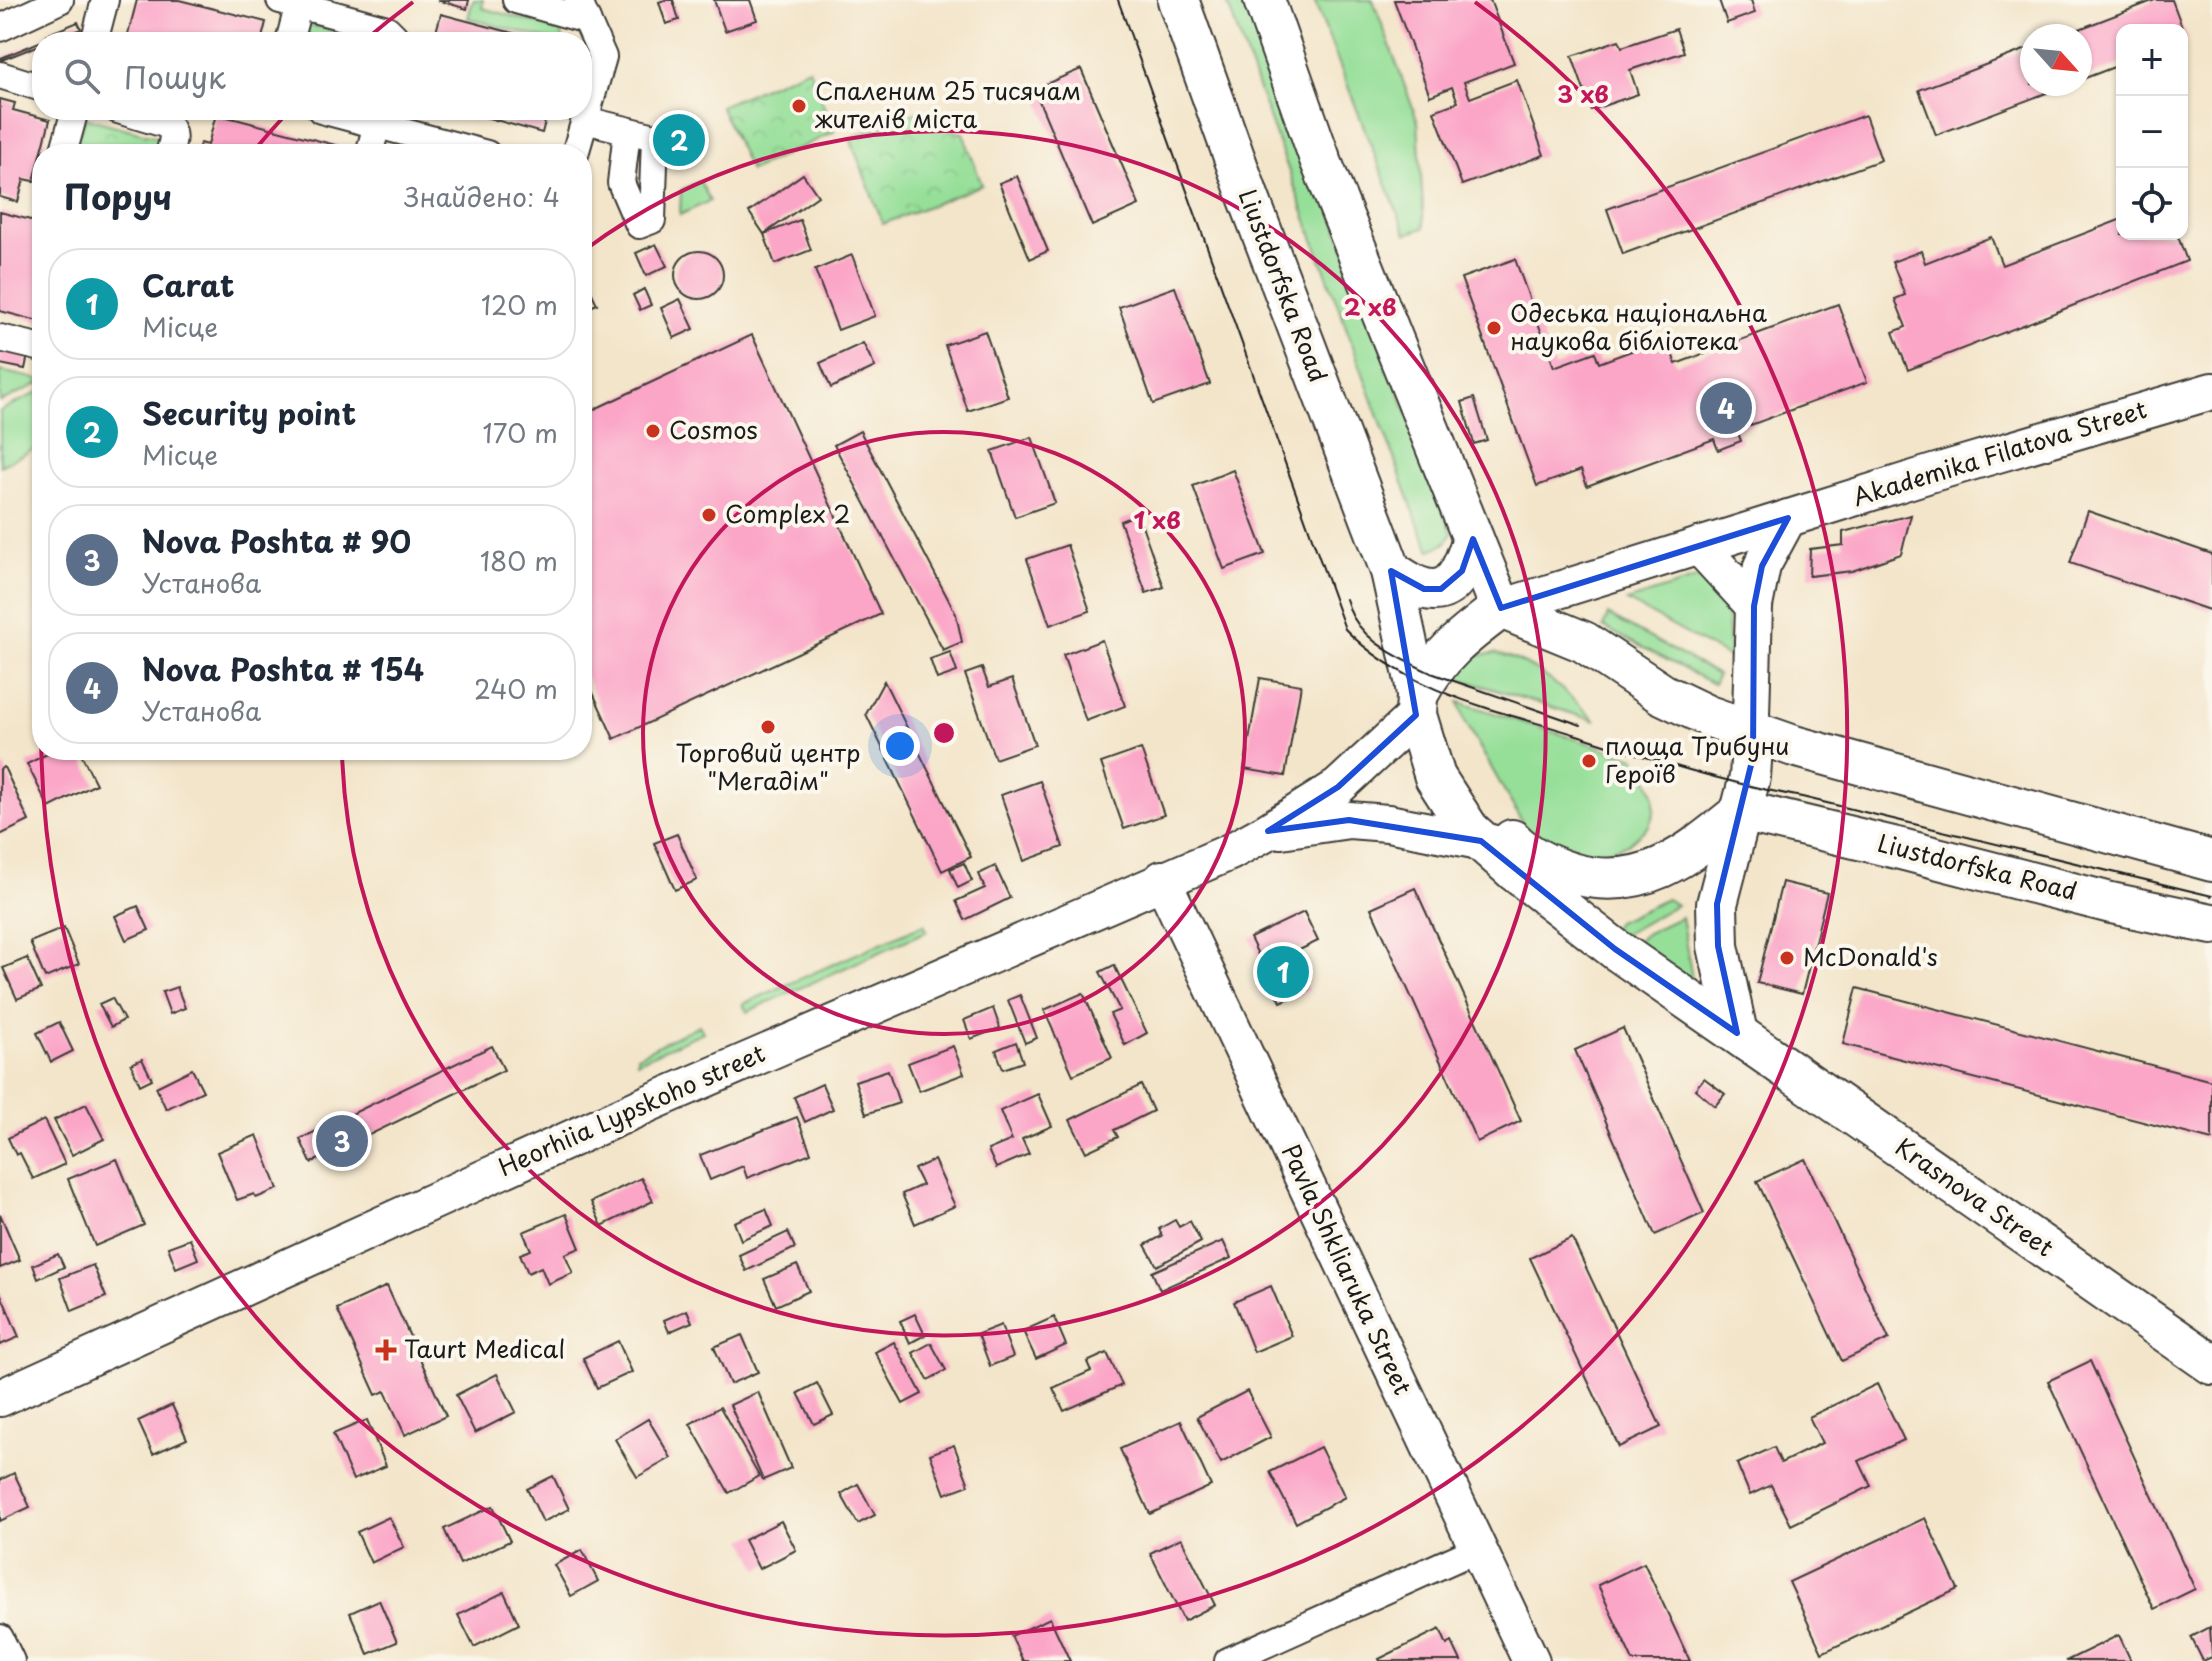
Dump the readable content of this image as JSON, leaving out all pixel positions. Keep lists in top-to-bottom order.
{
  "streets": {
    "main road": ["Liustdorfska Road", "Krasnova Street"],
    "street": ["Akademika Filatova Street", "Heorhiia Lypskoho street", "Pavla Shkliaruka Street"]
  },
  "crossings": [
    ["Liustdorfska Road", "Heorhiia Lypskoho street"],
    ["Heorhiia Lypskoho street", "Krasnova Street"],
    ["Heorhiia Lypskoho street", "Pavla Shkliaruka Street"]
  ],
  "places": {
    "other": [
      "Спаленим 25 тисячам жителів міста",
      "Одеська національна наукова бібліотека",
      "Cosmos",
      "Complex 2",
      "Торговий центр \"Мегадім\"",
      "площа Трибуни Героїв",
      "McDonald's"
    ],
    "health": ["Taurt Medical"]
  },
  "north": "bottom right",
  "page": {
    "map_buttons": ["+", "−"],
    "search": "Пошук",
    "pins": [
      "2",
      "4",
      "1",
      "3"
    ],
    "heading": ["Поруч", "Знайдено: 4"],
    "list": [
      {
        "mark": "1",
        "name": "Carat",
        "note": "Місце",
        "value": "120 m"
      },
      {
        "mark": "2",
        "name": "Security point",
        "note": "Місце",
        "value": "170 m"
      },
      {
        "mark": "3",
        "name": "Nova Poshta # 90",
        "note": "Установа",
        "value": "180 m"
      },
      {
        "mark": "4",
        "name": "Nova Poshta # 154",
        "note": "Установа",
        "value": "240 m"
      }
    ]
  },
  "rings": ["3 хв", "2 хв", "1 хв"]
}
